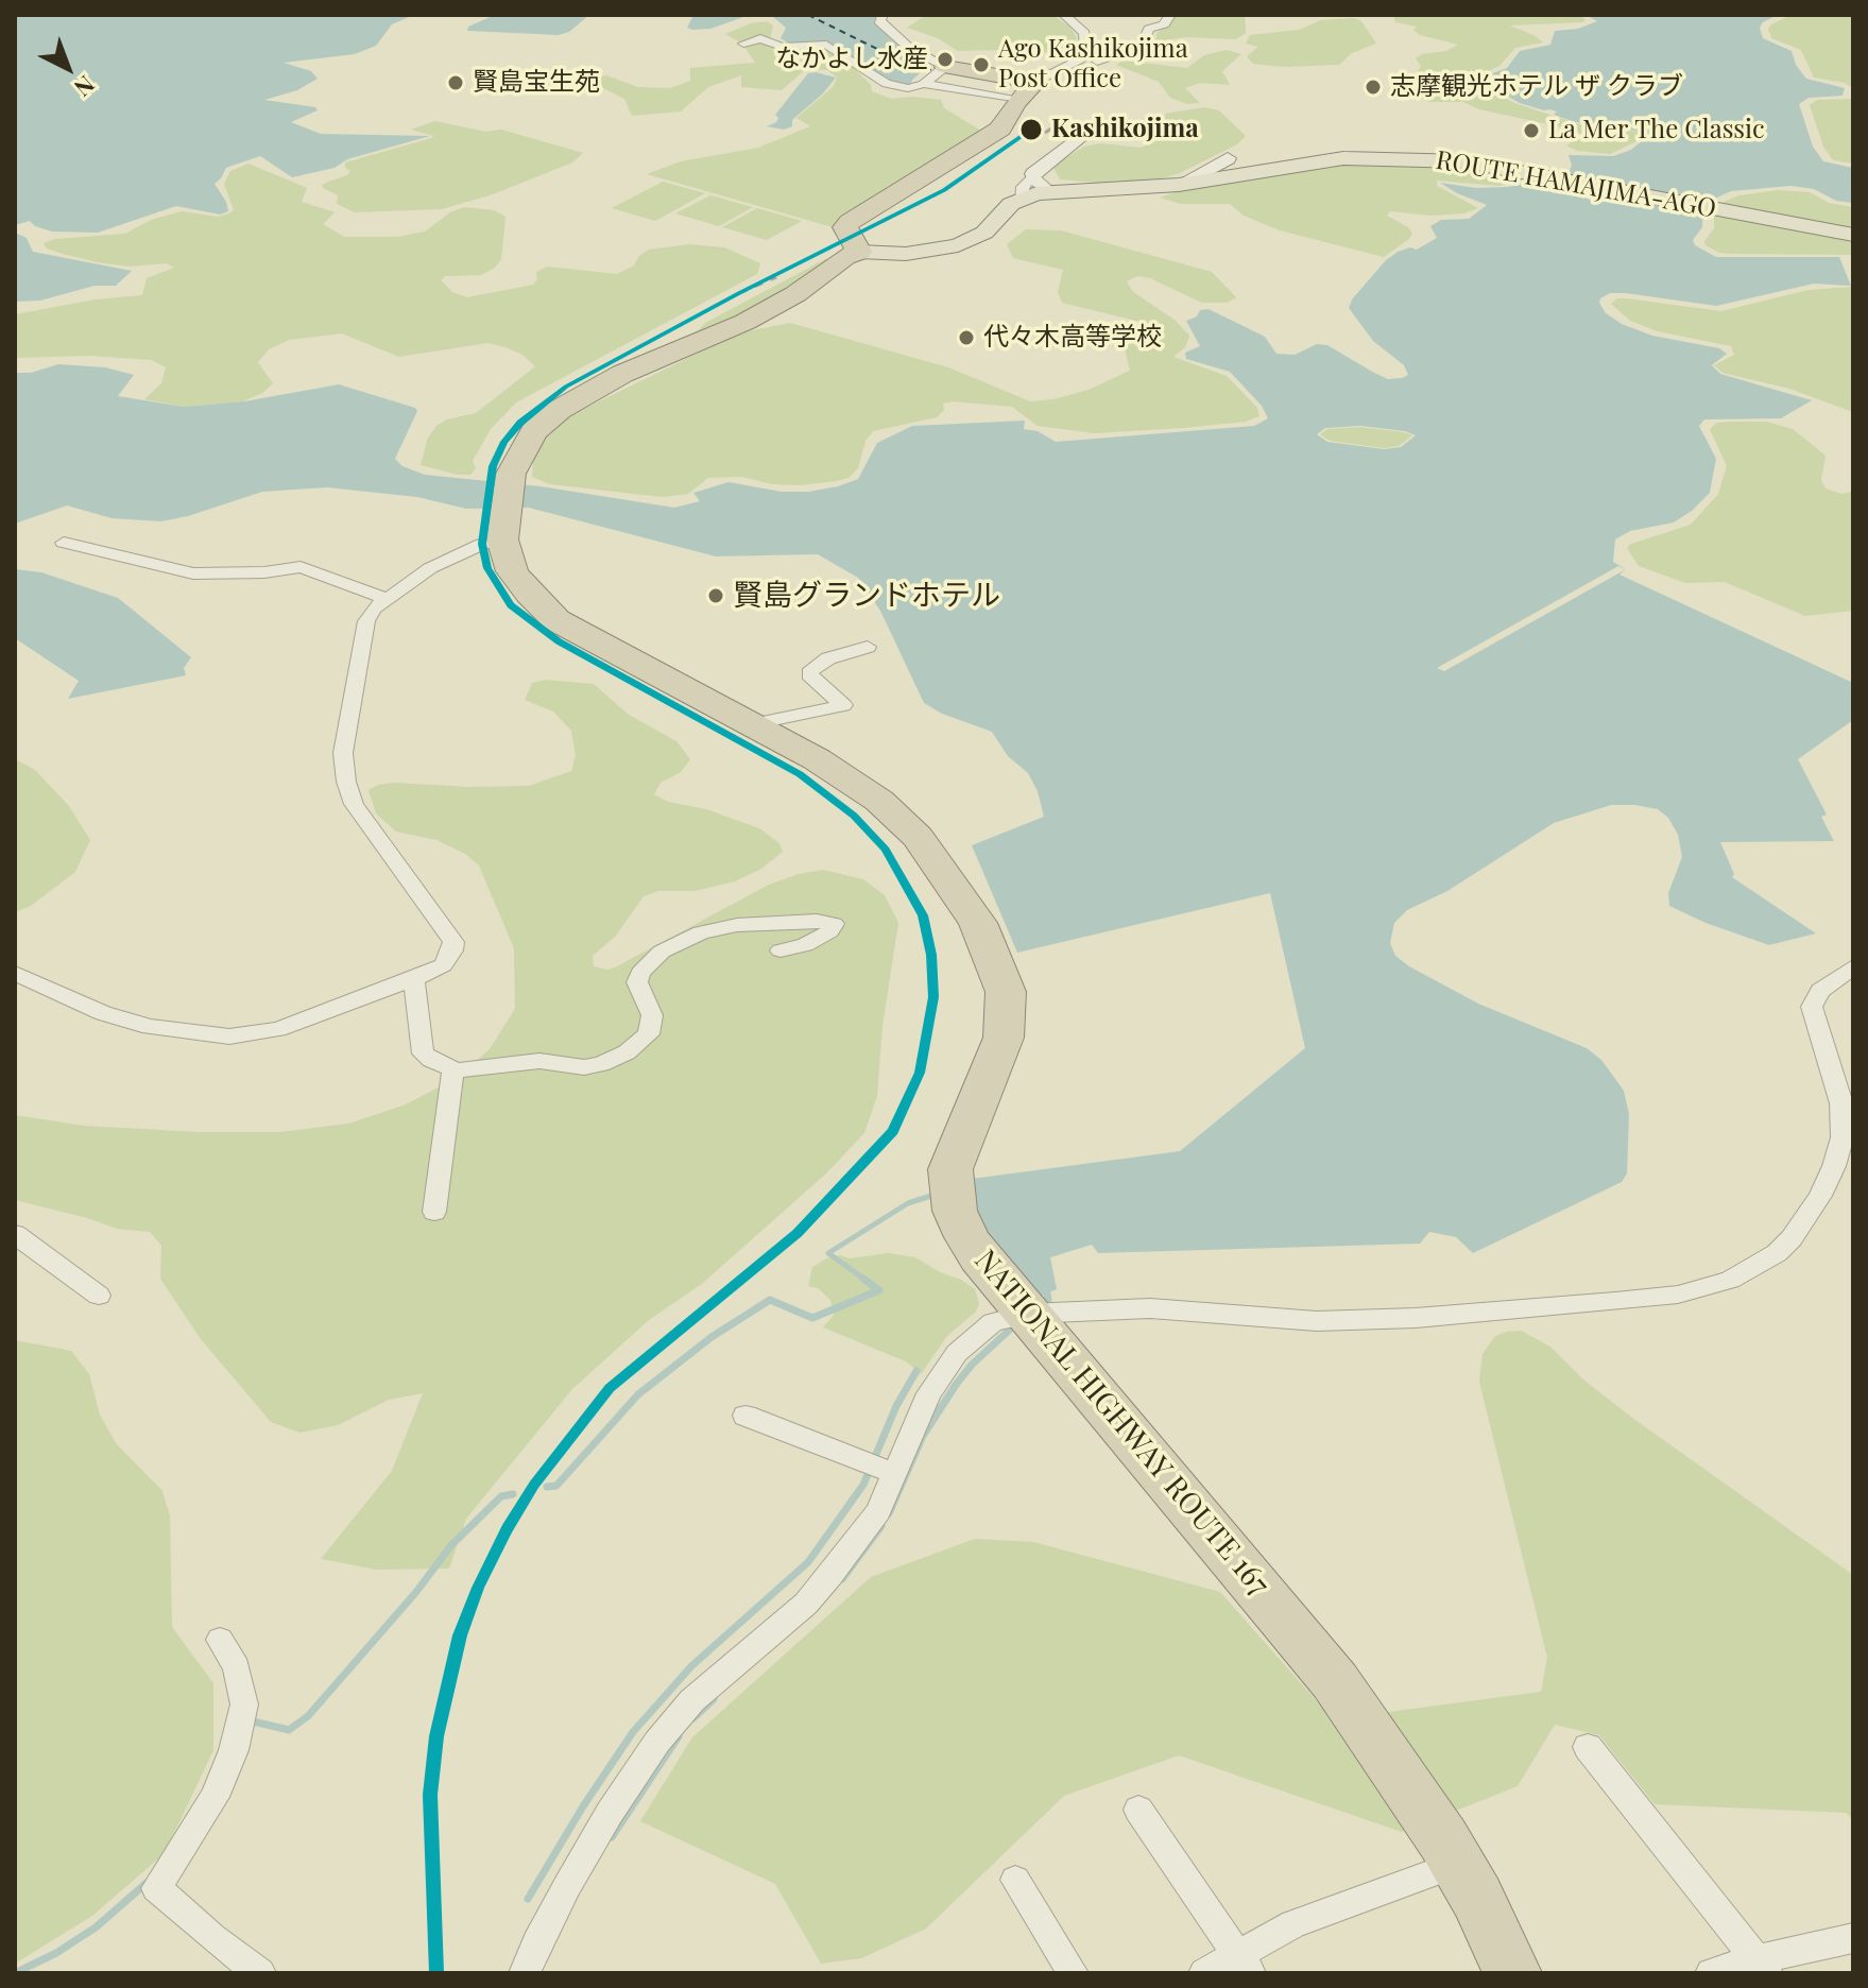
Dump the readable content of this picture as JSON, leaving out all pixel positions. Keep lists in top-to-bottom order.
{
  "streets": {
    "highway": ["NATIONAL HIGHWAY ROUTE 167"],
    "main road": ["ROUTE HAMAJIMA-AGO"]
  },
  "places": [
    "なかよし水産",
    "Ago Kashikojima Post Office",
    "賢島宝生苑",
    "志摩観光ホテル ザ クラブ",
    "Kashikojima",
    "La Mer The Classic",
    "代々木高等学校",
    "賢島グランドホテル"
  ],
  "north": "bottom right"
}
